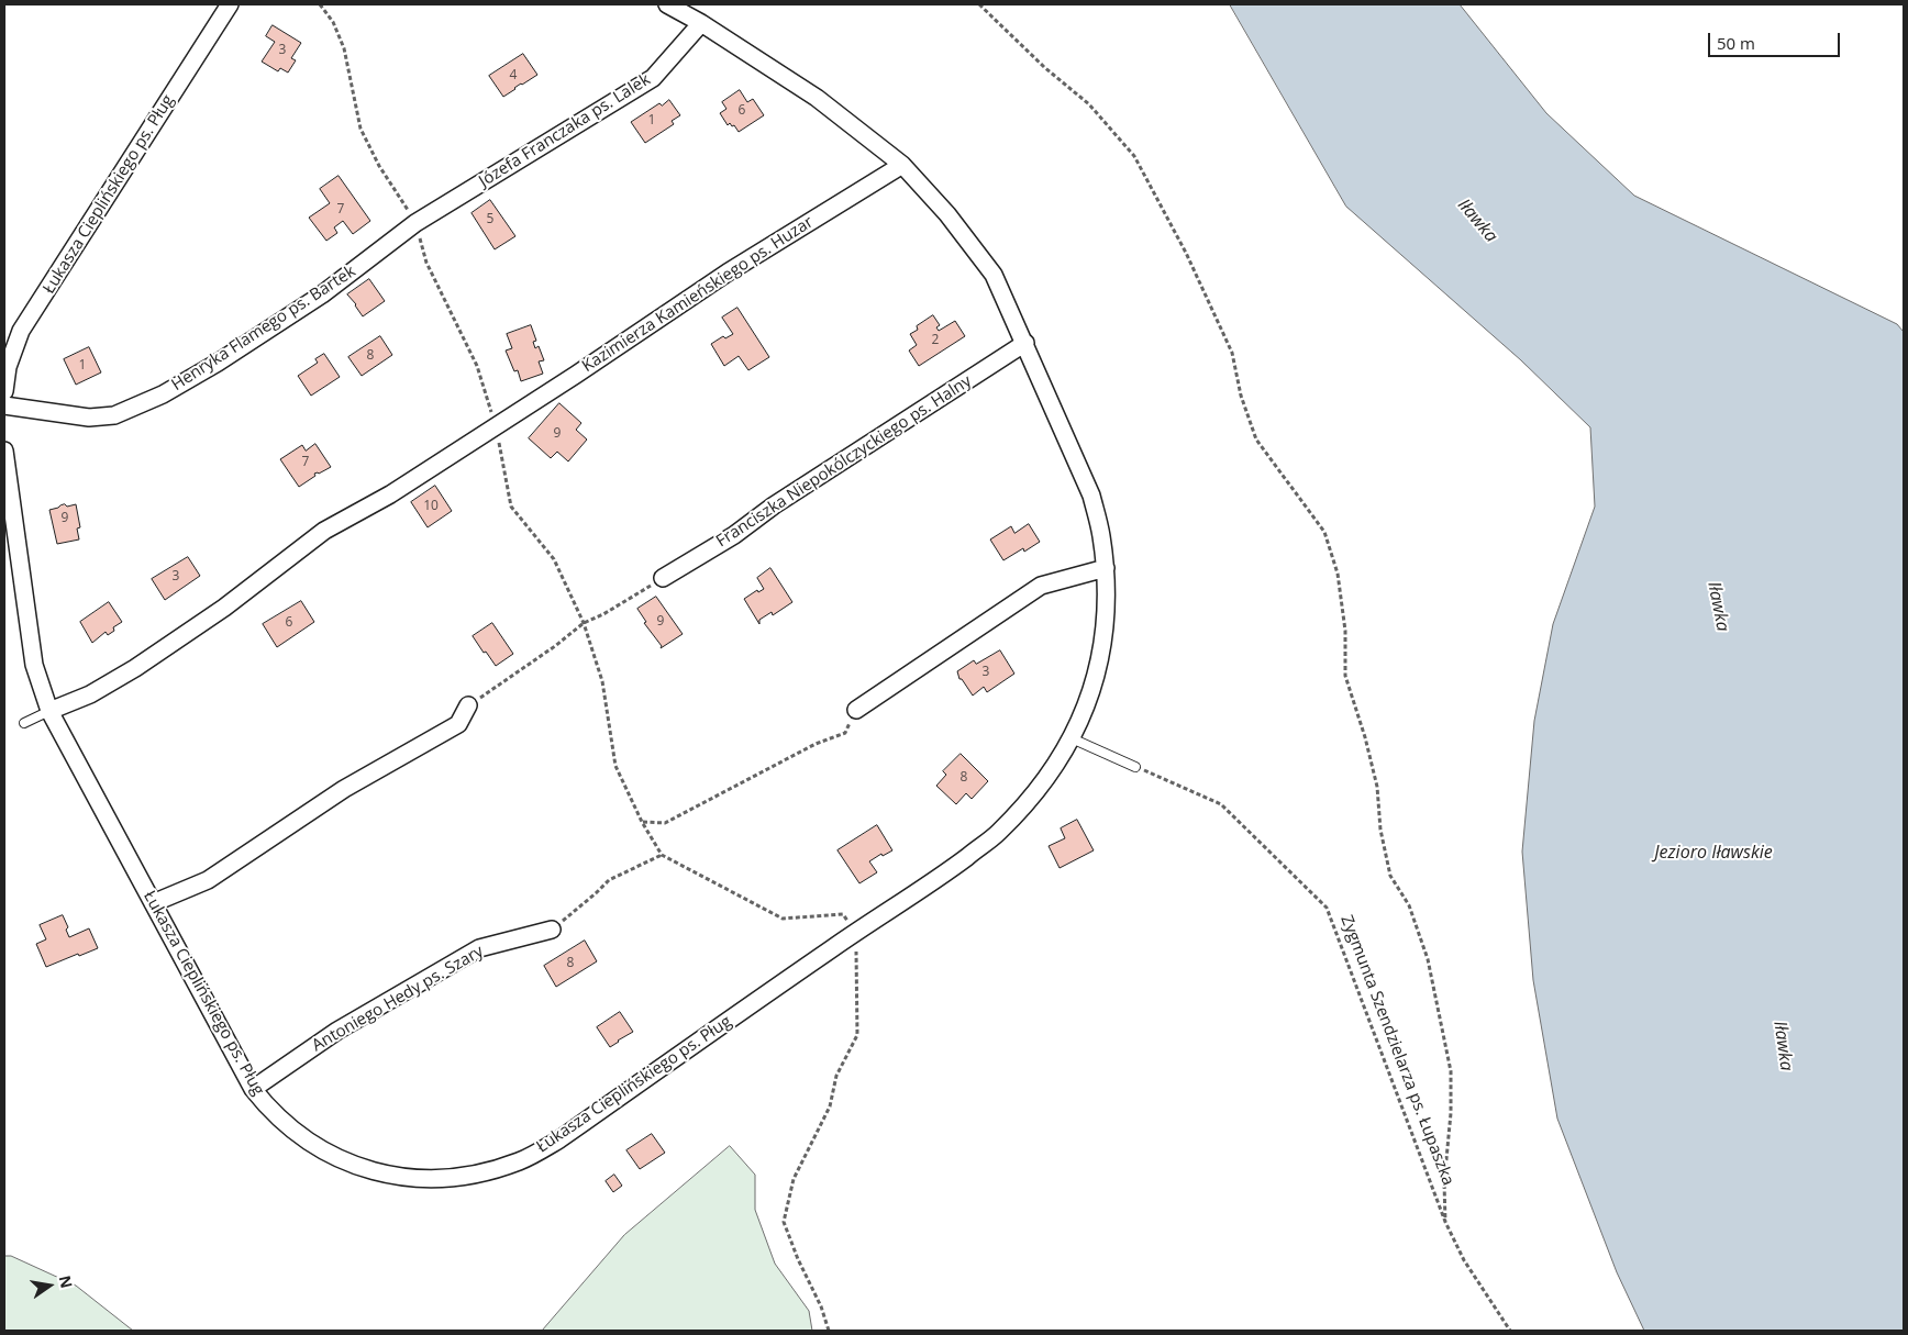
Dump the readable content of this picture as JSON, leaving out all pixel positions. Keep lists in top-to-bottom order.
{
  "streets": {
    "street": [
      "Józefa Franczaka ps. Lalek",
      "Łukasza Cieplińskiego ps. Pług",
      "Kazimierza Kamieńskiego ps. Huzar",
      "Henryka Flamego ps. Bartek",
      "Franciszka Niepokólczyckiego ps. Halny",
      "Antoniego Hedy ps. Szary"
    ],
    "path": ["Zygmunta Szendzielarza ps. Łupaszka"]
  },
  "crossings": [
    ["Józefa Franczaka ps. Lalek", "Łukasza Cieplińskiego ps. Pług"],
    ["Józefa Franczaka ps. Lalek", "Henryka Flamego ps. Bartek"],
    ["Łukasza Cieplińskiego ps. Pług", "Kazimierza Kamieńskiego ps. Huzar"],
    ["Łukasza Cieplińskiego ps. Pług", "Franciszka Niepokólczyckiego ps. Halny"],
    ["Łukasza Cieplińskiego ps. Pług", "Antoniego Hedy ps. Szary"]
  ],
  "water": ["Iławka", "Jezioro Iławskie"],
  "house_numbers": [
    "3",
    "4",
    "6",
    "1",
    "7",
    "5",
    "2",
    "8",
    "1",
    "9",
    "7",
    "10",
    "9",
    "3",
    "9",
    "6",
    "3",
    "8",
    "8"
  ],
  "scale_bar": "50 m",
  "north": "right"
}
